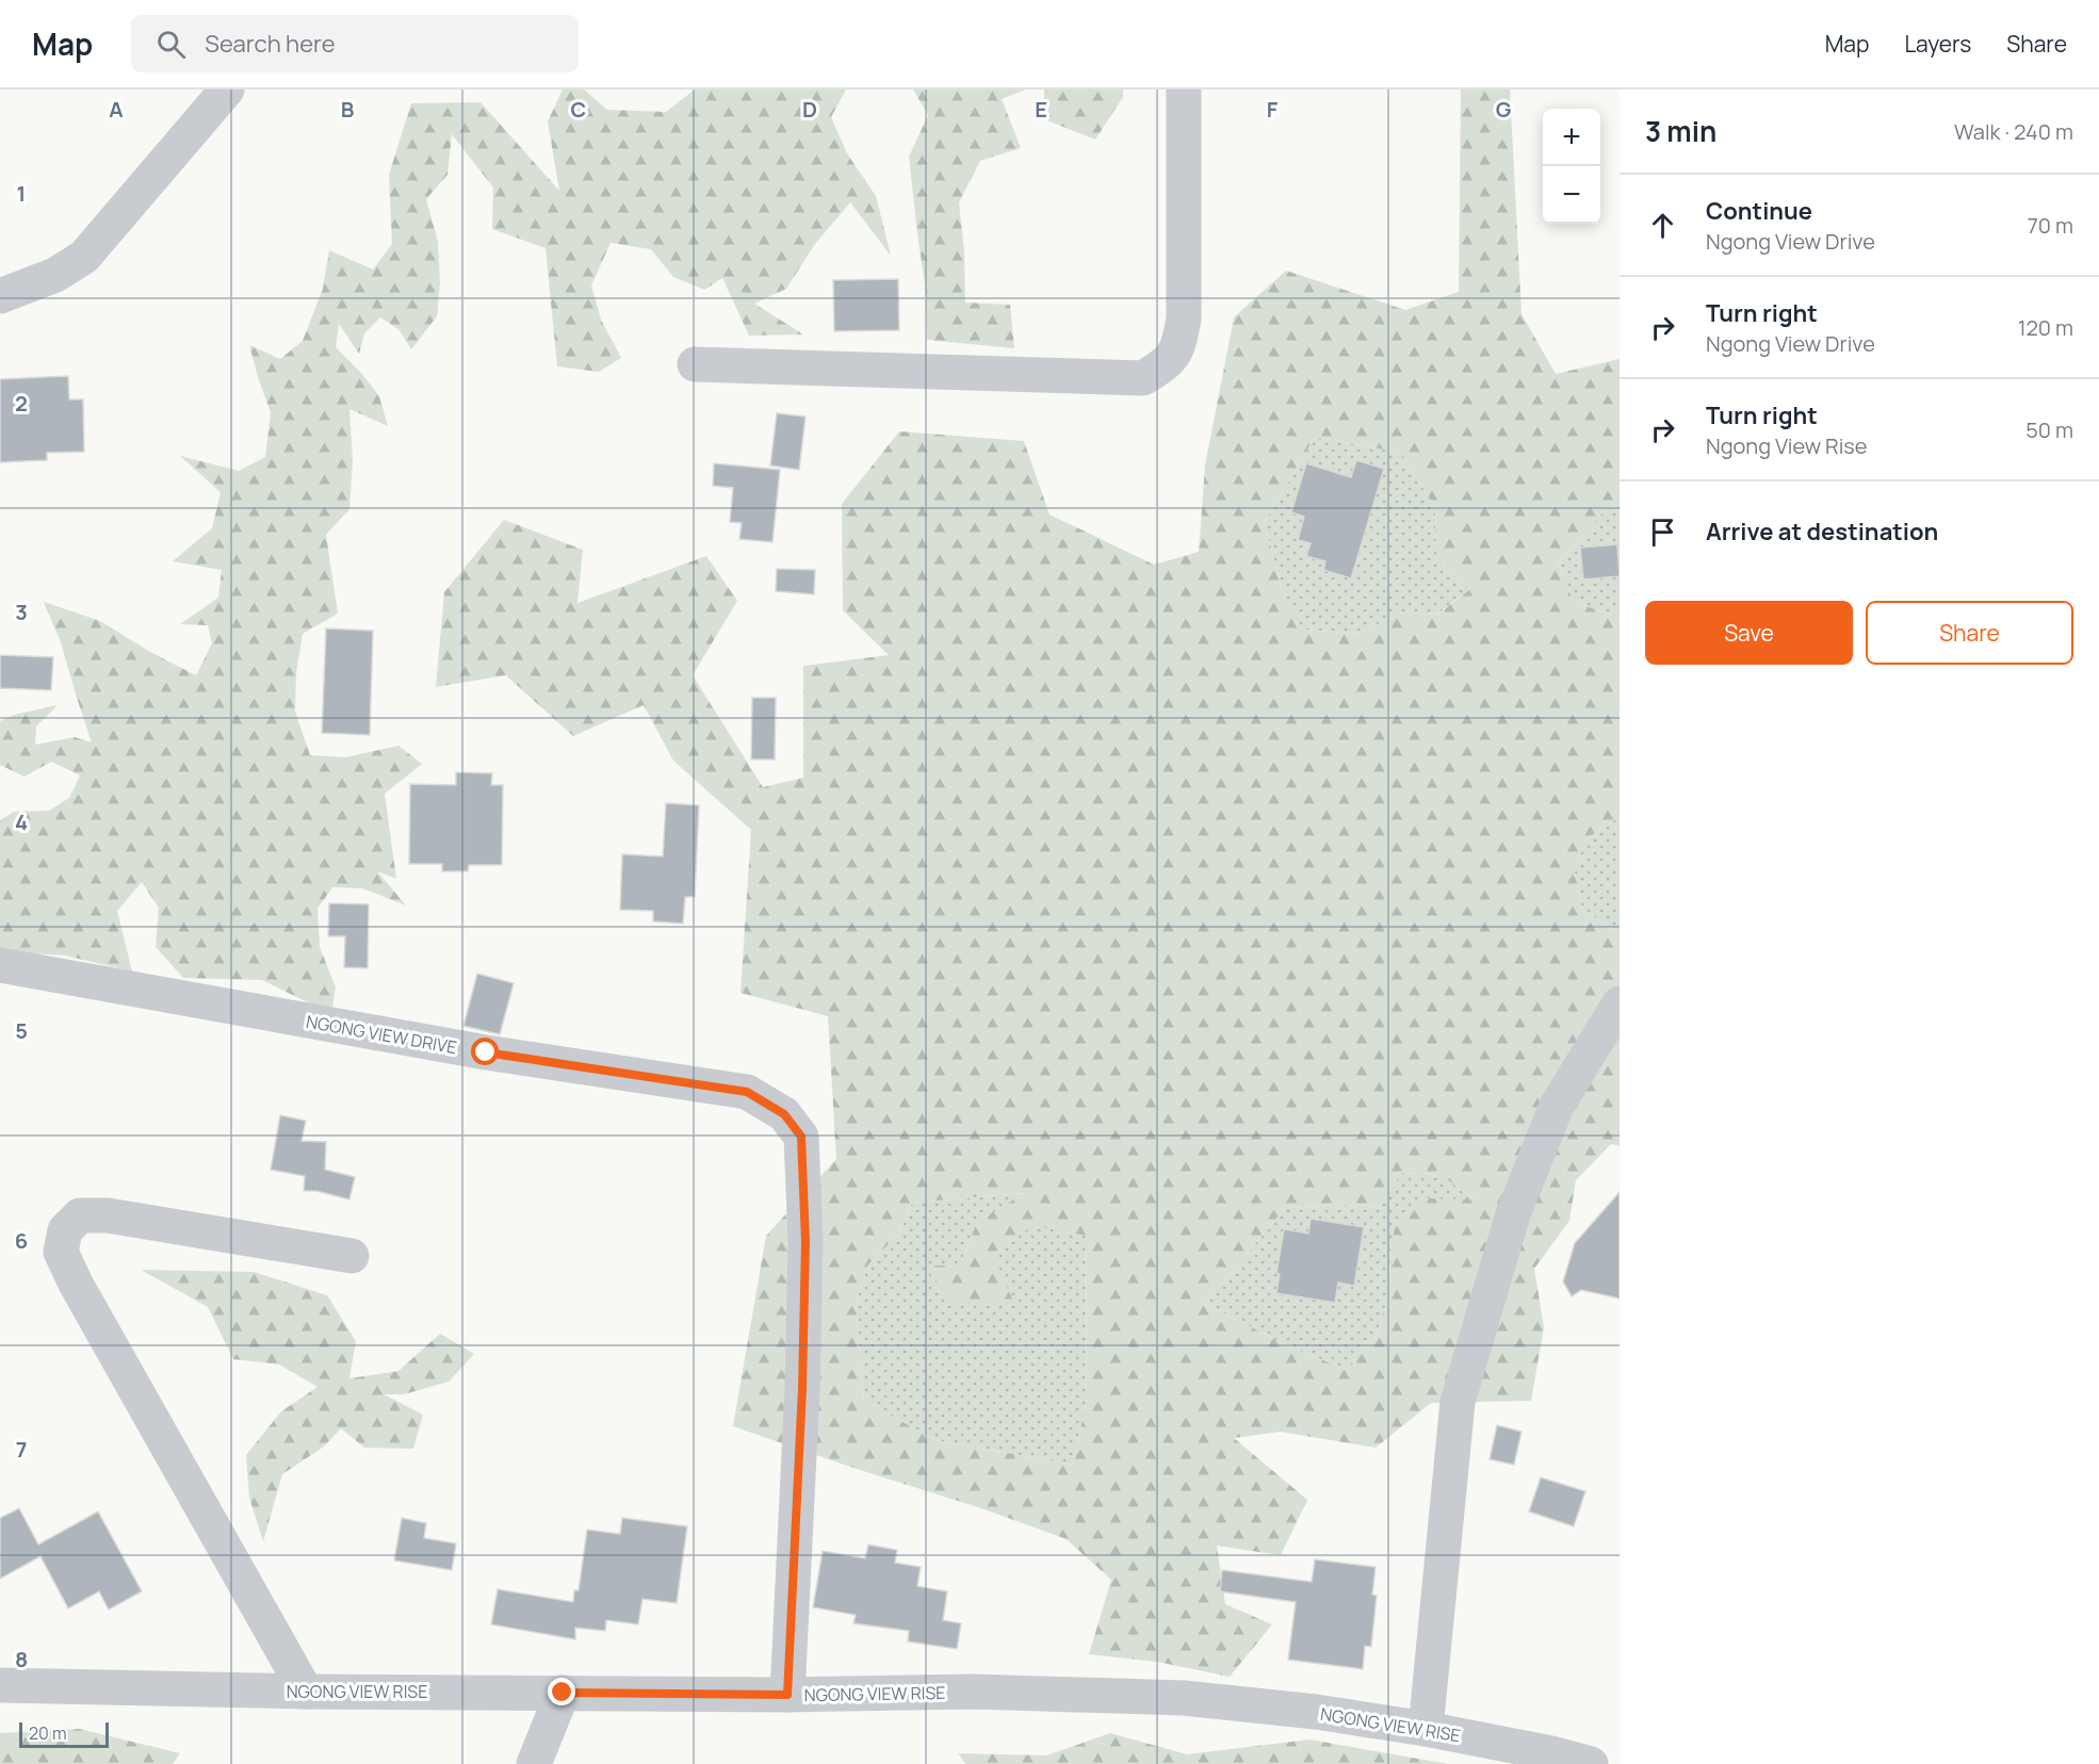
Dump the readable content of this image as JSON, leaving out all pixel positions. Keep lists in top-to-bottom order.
{
  "streets": {
    "street": ["NGONG VIEW DRIVE", "NGONG VIEW RISE"]
  },
  "crossings": [
    ["NGONG VIEW DRIVE", "NGONG VIEW RISE"]
  ],
  "scale_bar": "20 m",
  "page": {
    "header": "Map",
    "search": "Search here",
    "nav": ["Map", "Layers", "Share"],
    "heading": ["3 min", "Walk · 240 m"],
    "map_buttons": ["+", "−"],
    "list": [
      ["Continue", "Ngong View Drive", "70 m"],
      ["Turn right", "Ngong View Drive", "120 m"],
      ["Turn right", "Ngong View Rise", "50 m"],
      "Arrive at destination"
    ],
    "buttons": ["Save", "Share"],
    "scale": "20 m"
  },
  "grid": {
    "columns": [
      "A",
      "B",
      "C",
      "D",
      "E",
      "F",
      "G"
    ],
    "rows": [
      "1",
      "2",
      "3",
      "4",
      "5",
      "6",
      "7",
      "8"
    ]
  }
}
